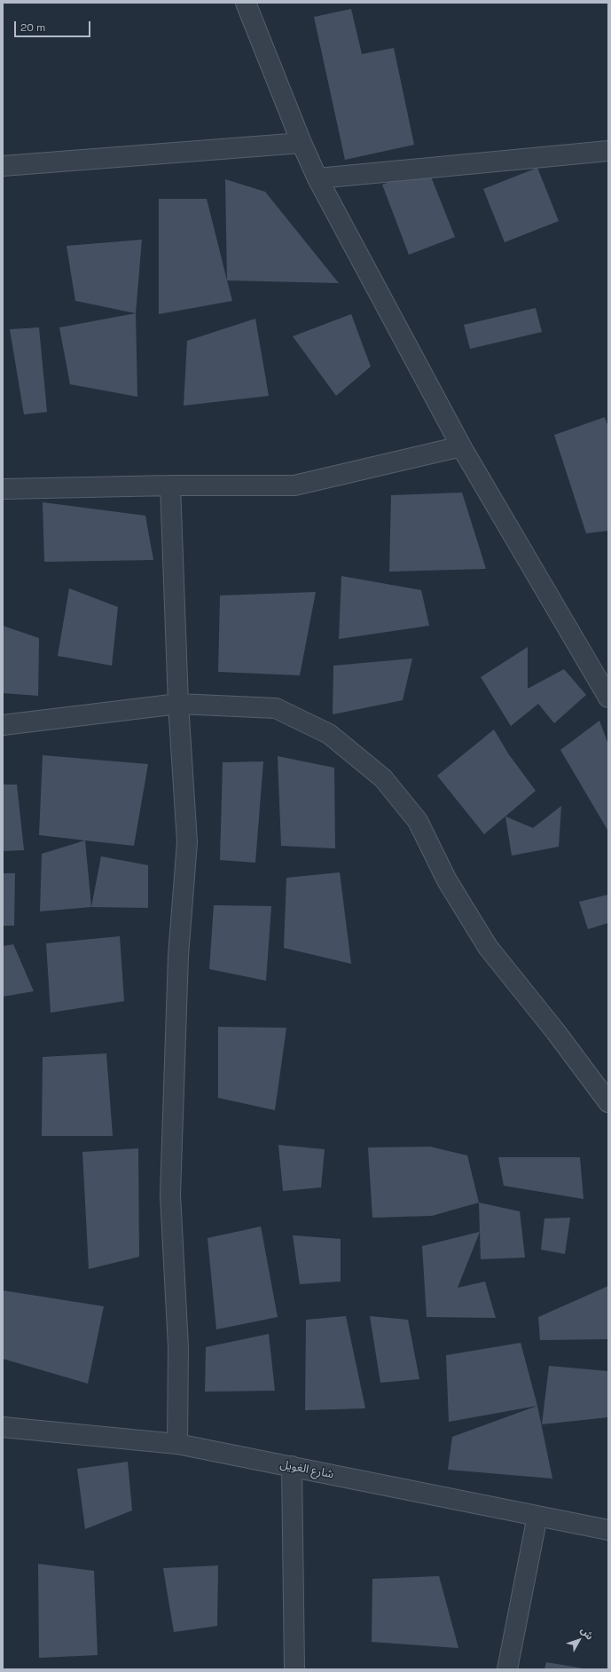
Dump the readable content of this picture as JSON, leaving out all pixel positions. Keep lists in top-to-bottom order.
{
  "streets": {
    "street": ["شارع الغويل"]
  },
  "scale_bar": "20 m",
  "north": "top right"
}
